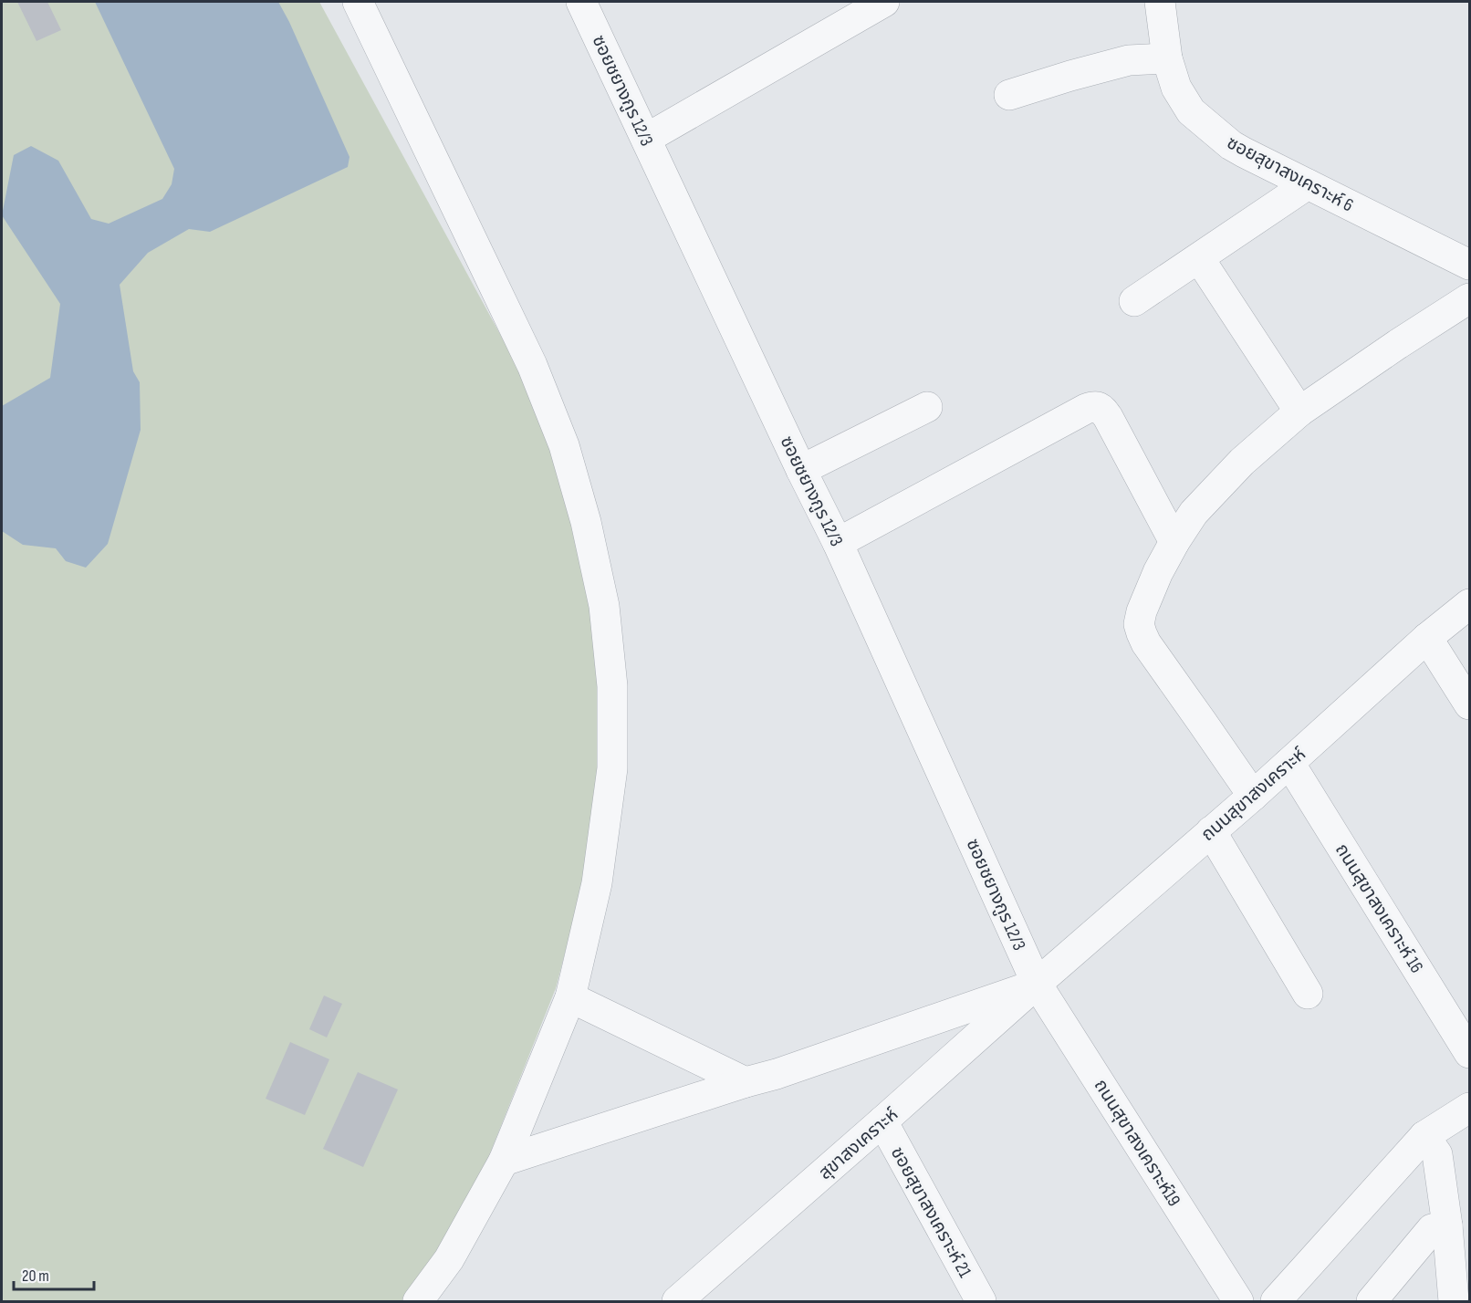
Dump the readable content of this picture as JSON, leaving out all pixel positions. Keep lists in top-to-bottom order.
{
  "streets": {
    "street": [
      "ซอยชยางกูร 12/3",
      "ซอยสุขาสงเคราะห์ 6",
      "ถนนสุขาสงเคราะห์",
      "ถนนสุขาสงเคราะห์ 16",
      "ถนนสุขาสงเคราะห์19",
      "สุขาสงเคราะห์",
      "ชอยสุขาสงเคราะห์ 21"
    ]
  },
  "crossings": [
    ["ซอยชยางกูร 12/3", "ถนนสุขาสงเคราะห์"],
    ["ซอยชยางกูร 12/3", "ถนนสุขาสงเคราะห์19"],
    ["ซอยชยางกูร 12/3", "สุขาสงเคราะห์"],
    ["ถนนสุขาสงเคราะห์", "ถนนสุขาสงเคราะห์ 16"],
    ["ถนนสุขาสงเคราะห์", "ถนนสุขาสงเคราะห์19"],
    ["ถนนสุขาสงเคราะห์", "สุขาสงเคราะห์"],
    ["ถนนสุขาสงเคราะห์19", "สุขาสงเคราะห์"],
    ["สุขาสงเคราะห์", "ชอยสุขาสงเคราะห์ 21"]
  ],
  "scale_bar": "20 m"
}
